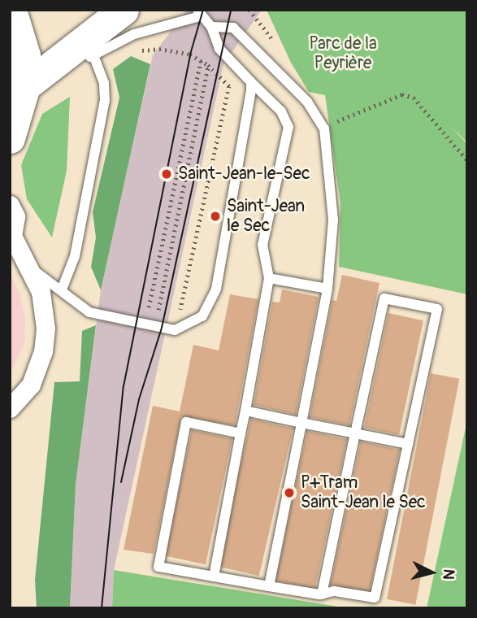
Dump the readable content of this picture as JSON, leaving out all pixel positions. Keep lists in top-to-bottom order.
{
  "parks": ["Parc de la Peyrière"],
  "places": ["Saint-Jean-le-Sec", "Saint-Jean le Sec", "P+Tram Saint-Jean le Sec"],
  "north": "right"
}
